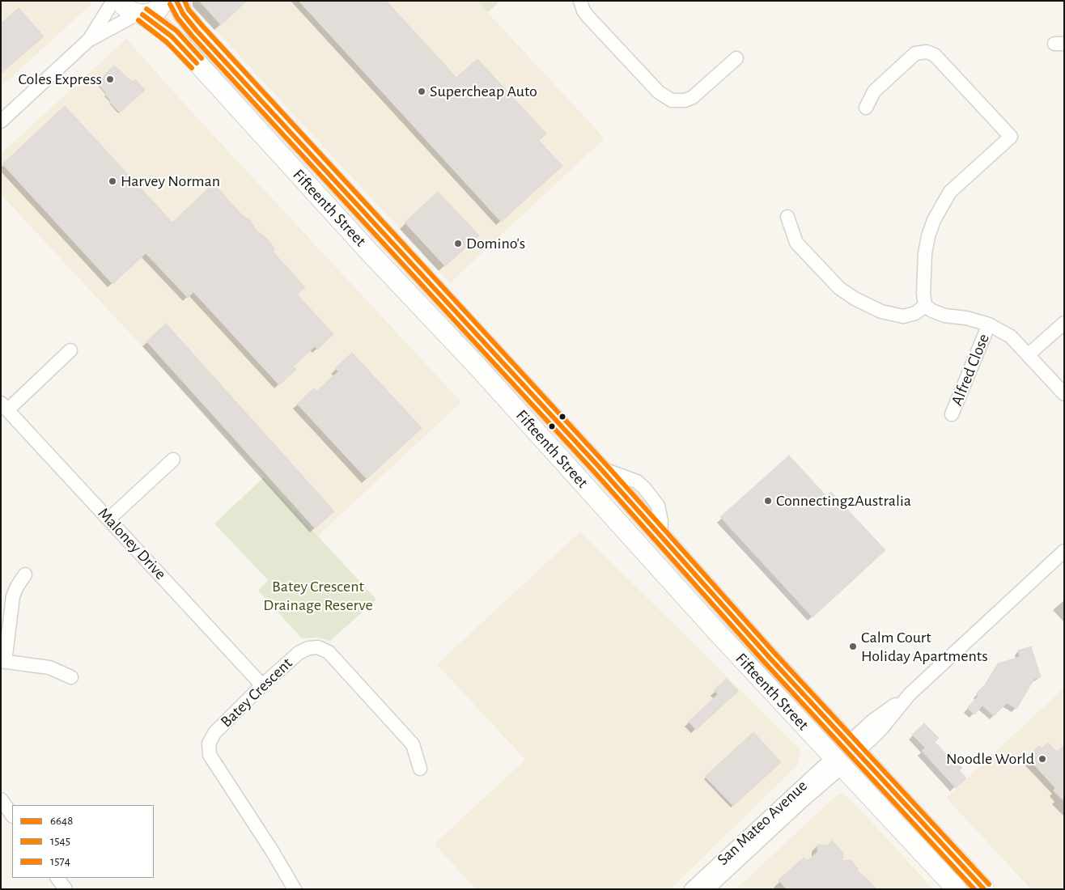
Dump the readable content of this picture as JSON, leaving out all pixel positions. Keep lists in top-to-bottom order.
{
  "streets": {
    "highway": ["Fifteenth Street"],
    "street": [
      "Alfred Close",
      "Maloney Drive",
      "Batey Crescent",
      "San Mateo Avenue"
    ]
  },
  "crossings": [
    ["Fifteenth Street", "San Mateo Avenue"],
    ["Maloney Drive", "Batey Crescent"]
  ],
  "parks": ["Batey Crescent Drainage Reserve"],
  "places": [
    "Coles Express",
    "Supercheap Auto",
    "Harvey Norman",
    "Domino's",
    "Connecting2Australia",
    "Calm Court Holiday Apartments",
    "Noodle World"
  ],
  "lines": ["transit line 6648", "transit line 1574", "transit line 1545"],
  "legend": ["6648", "1545", "1574"]
}
